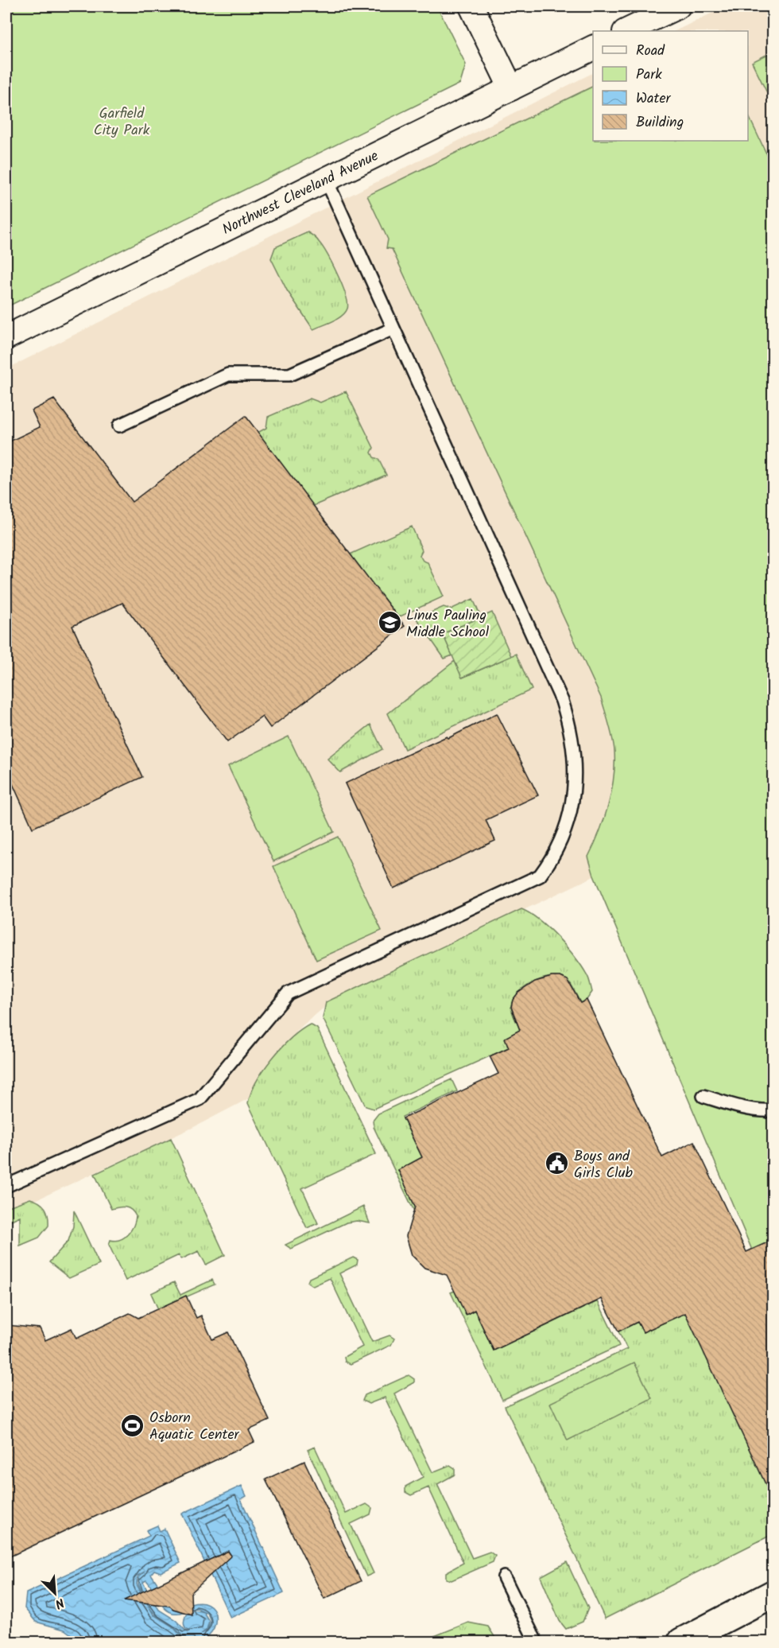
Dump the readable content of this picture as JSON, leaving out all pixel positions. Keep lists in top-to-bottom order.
{
  "streets": {
    "street": ["Northwest Cleveland Avenue"]
  },
  "parks": ["Garfield City Park"],
  "places": {
    "school or university": ["Linus Pauling Middle School"],
    "public building": ["Boys and Girls Club"],
    "sports": ["Osborn Aquatic Center"]
  },
  "legend": [
    "Road",
    "Park",
    "Water",
    "Building"
  ],
  "north": "bottom right"
}
